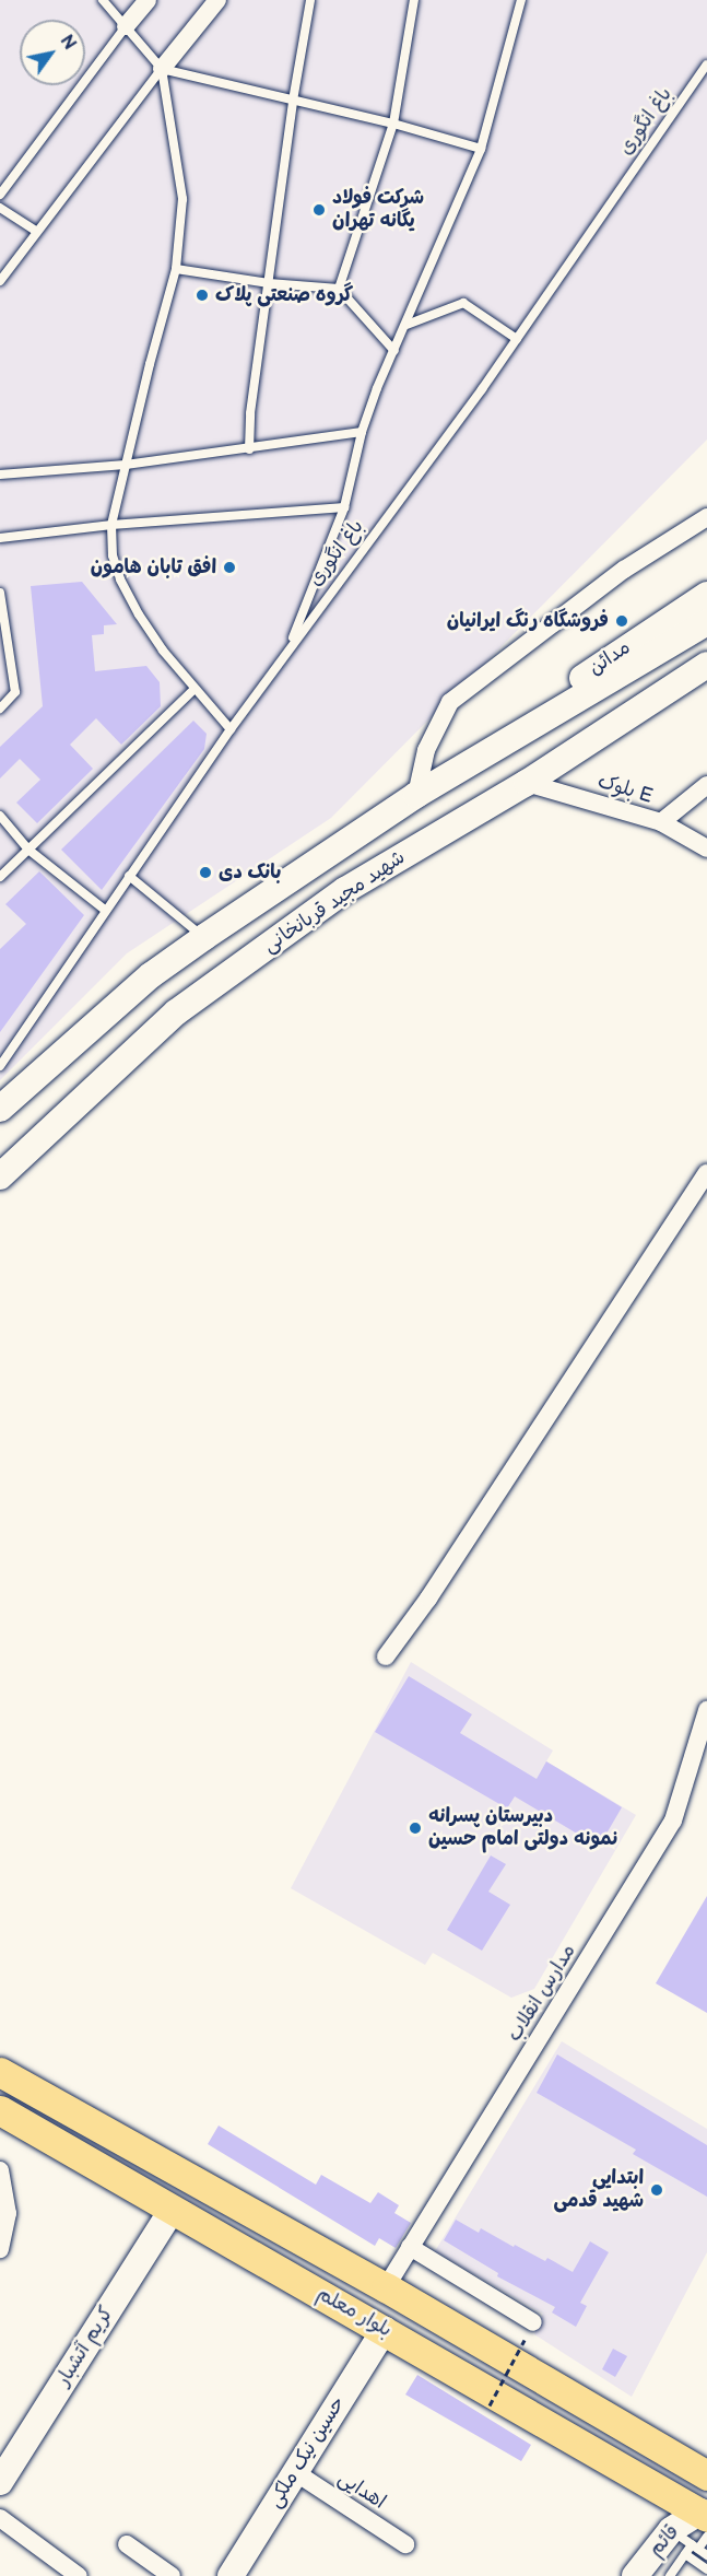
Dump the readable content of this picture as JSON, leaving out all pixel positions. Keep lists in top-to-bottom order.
{
  "streets": {
    "main road": [
      "مدائن",
      "شهید مجید قربانخانی",
      "بلوار معلم",
      "کریم آتشبار",
      "حسین نیک ملکی",
      "قائم"
    ],
    "street": ["بلوک E", "مدارس انقلاب", "اهدایی"],
    "lane": ["باغ انگوری"]
  },
  "crossings": [
    ["بلوک E", "شهید مجید قربانخانی"],
    ["مدارس انقلاب", "بلوار معلم"],
    ["بلوار معلم", "کریم آتشبار"],
    ["بلوار معلم", "حسین نیک ملکی"],
    ["بلوار معلم", "قائم"],
    ["حسین نیک ملکی", "اهدایی"]
  ],
  "places": [
    "شرکت فولاد یگانه تهران",
    "گروه صنعتی پلاک",
    "افق تابان هامون",
    "فروشگاه رنگ ایرانیان",
    "بانک دی",
    "دبیرستان پسرانه نمونه دولتی امام حسین",
    "ابتدایی شهید قدمی"
  ],
  "north": "top right"
}
